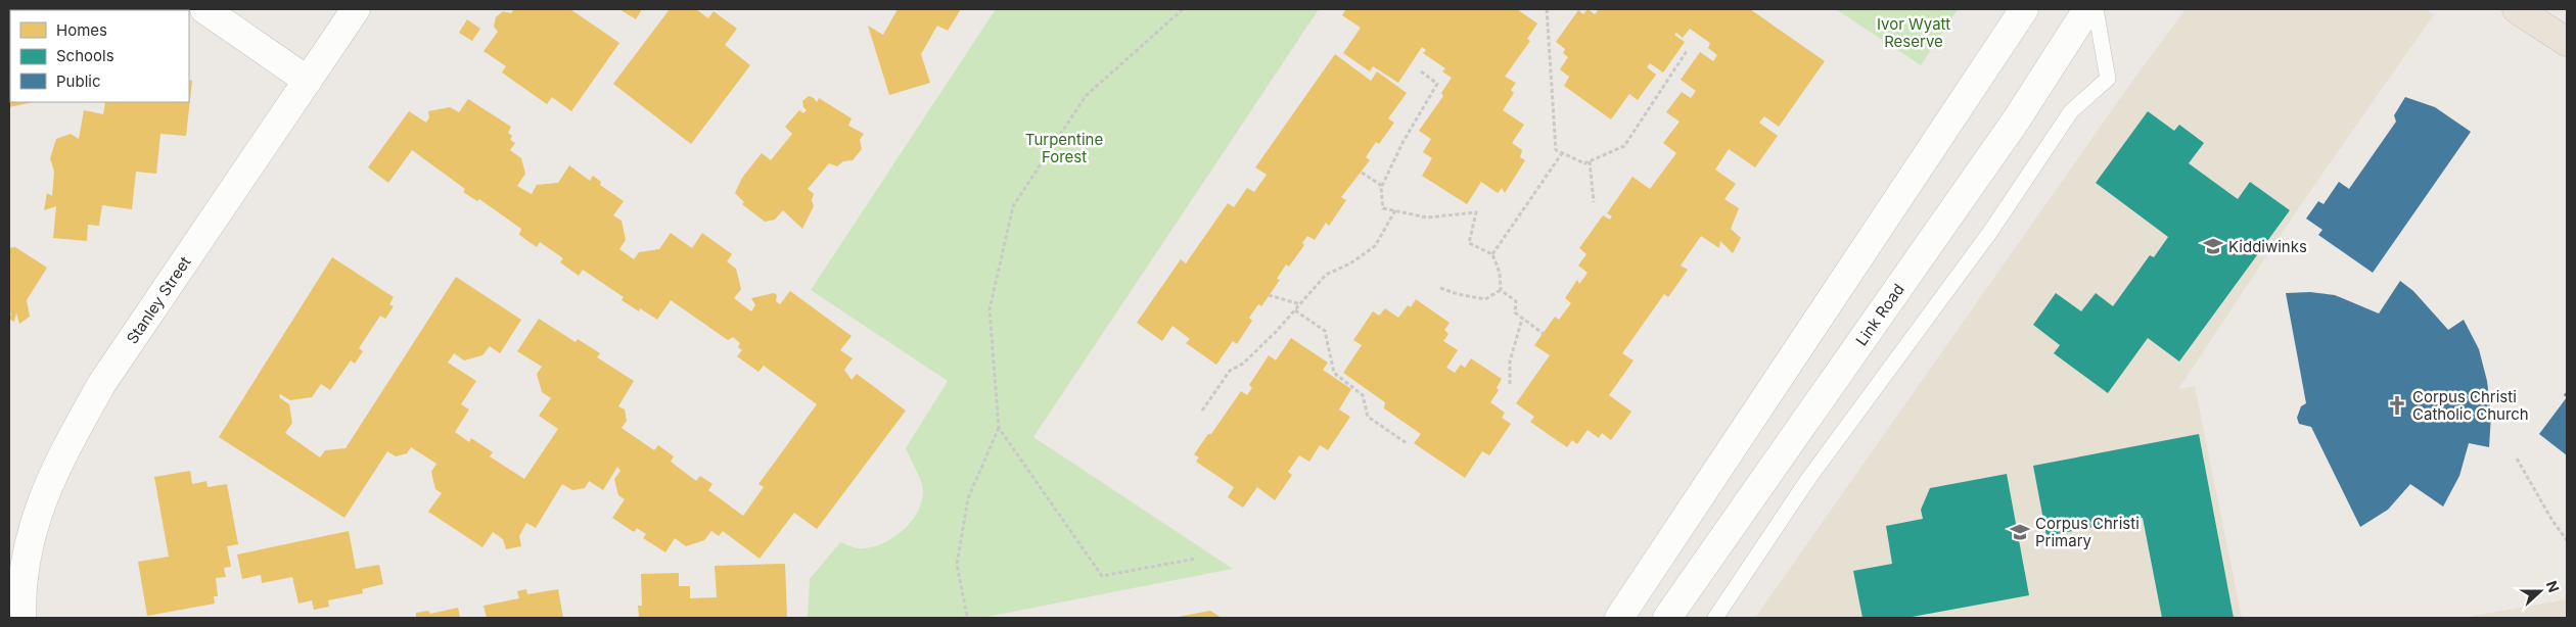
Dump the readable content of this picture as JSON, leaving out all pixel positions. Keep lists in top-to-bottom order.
{
  "streets": {
    "main road": ["Stanley Street", "Link Road"]
  },
  "parks": ["Ivor Wyatt Reserve", "Turpentine Forest"],
  "places": {
    "school or university": ["Kiddiwinks", "Corpus Christi Primary"],
    "church": ["Corpus Christi Catholic Church"]
  },
  "legend": ["Homes", "Schools", "Public"],
  "north": "right"
}
